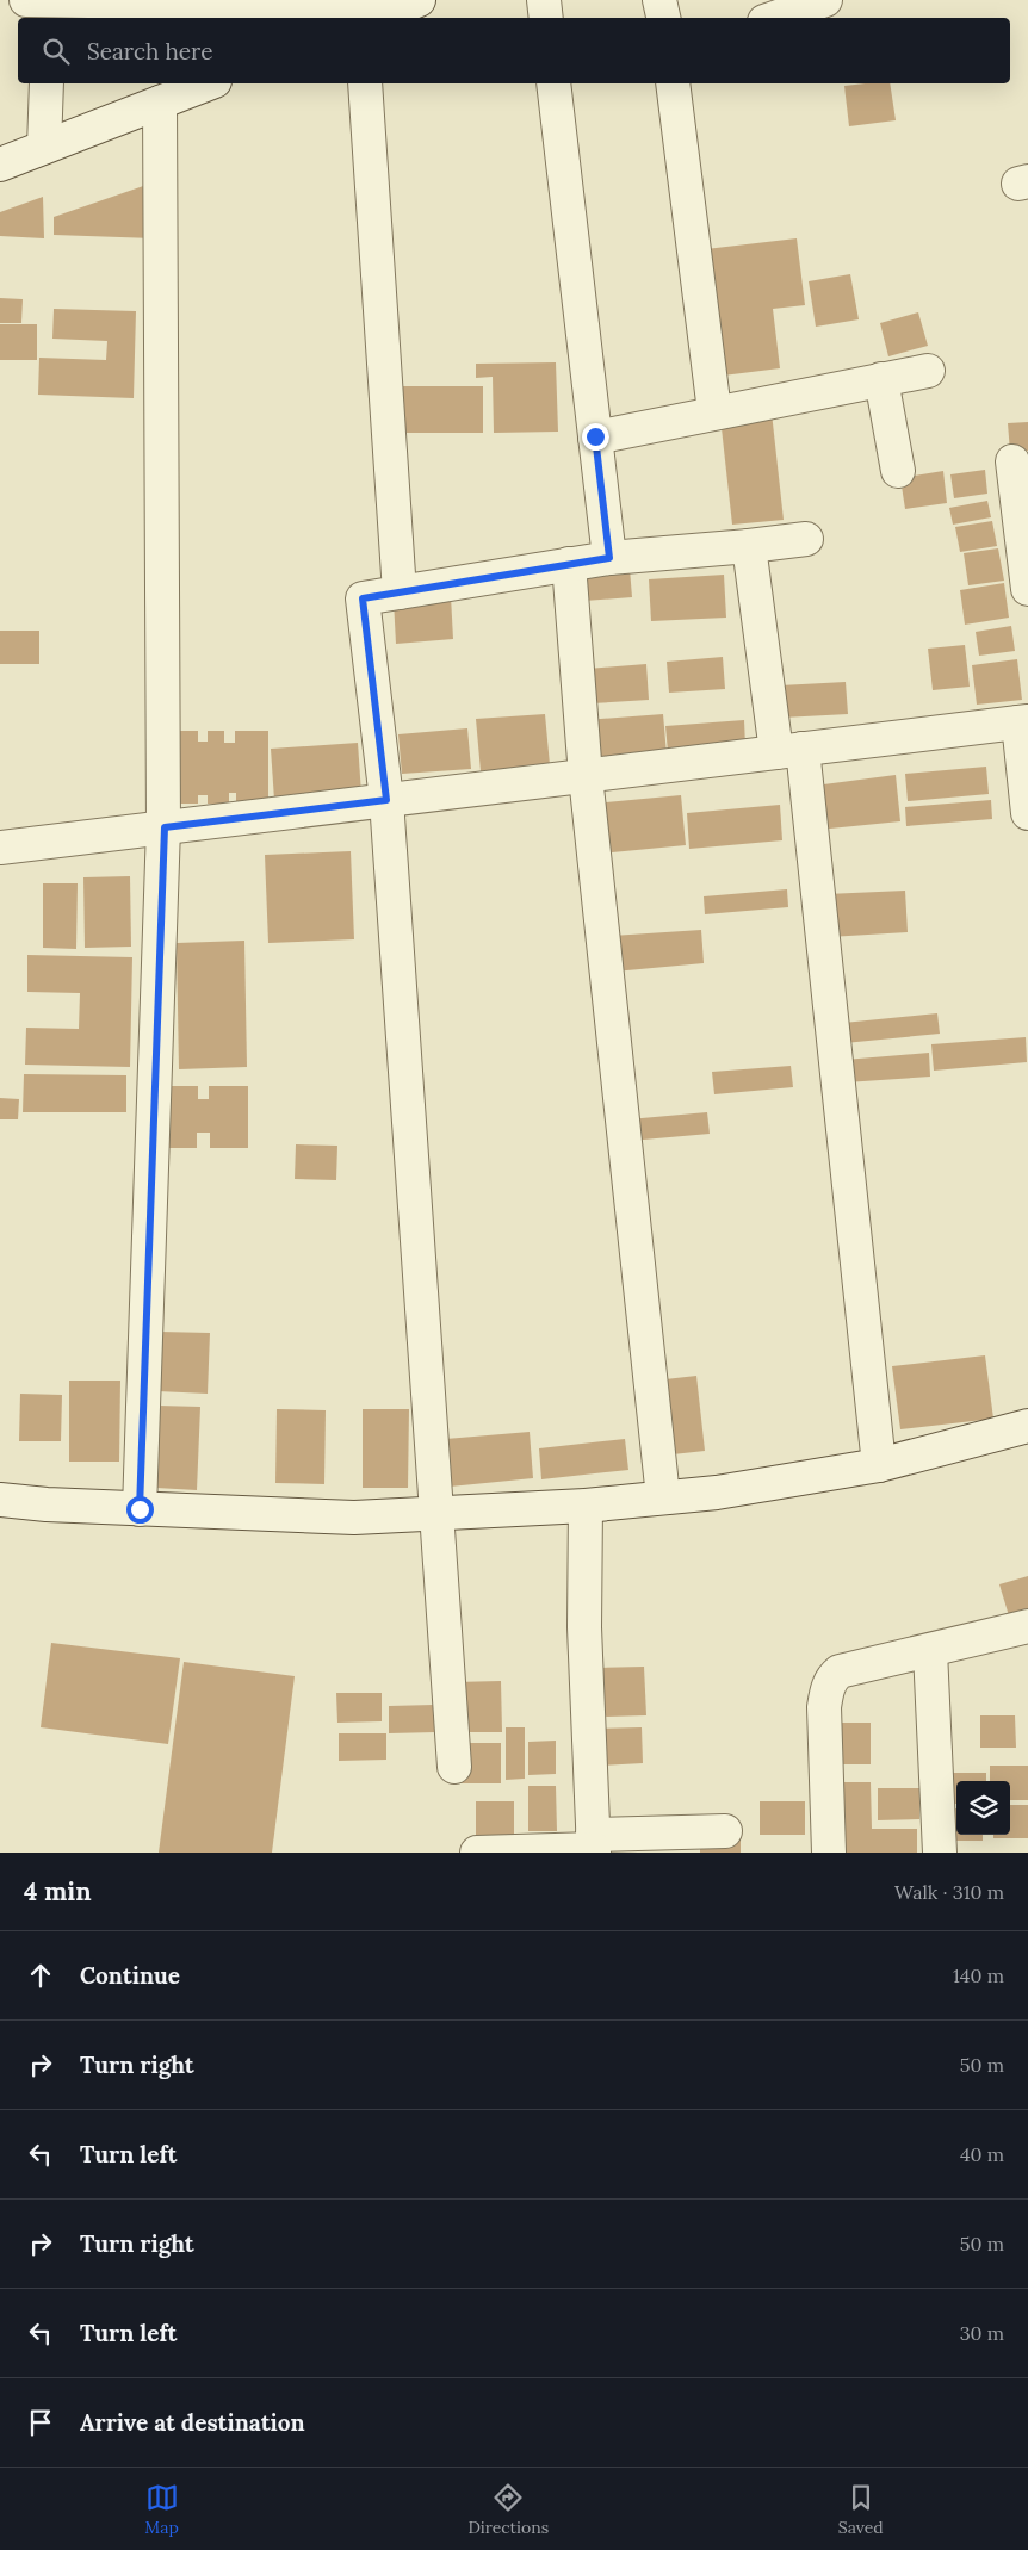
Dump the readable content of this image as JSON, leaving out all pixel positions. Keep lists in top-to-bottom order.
{
  "page": {
    "search": "Search here",
    "heading": ["4 min", "Walk · 310 m"],
    "list": [
      ["Continue", "140 m"],
      ["Turn right", "50 m"],
      ["Turn left", "40 m"],
      ["Turn right", "50 m"],
      ["Turn left", "30 m"],
      "Arrive at destination"
    ],
    "nav": ["Map", "Directions", "Saved"]
  }
}
